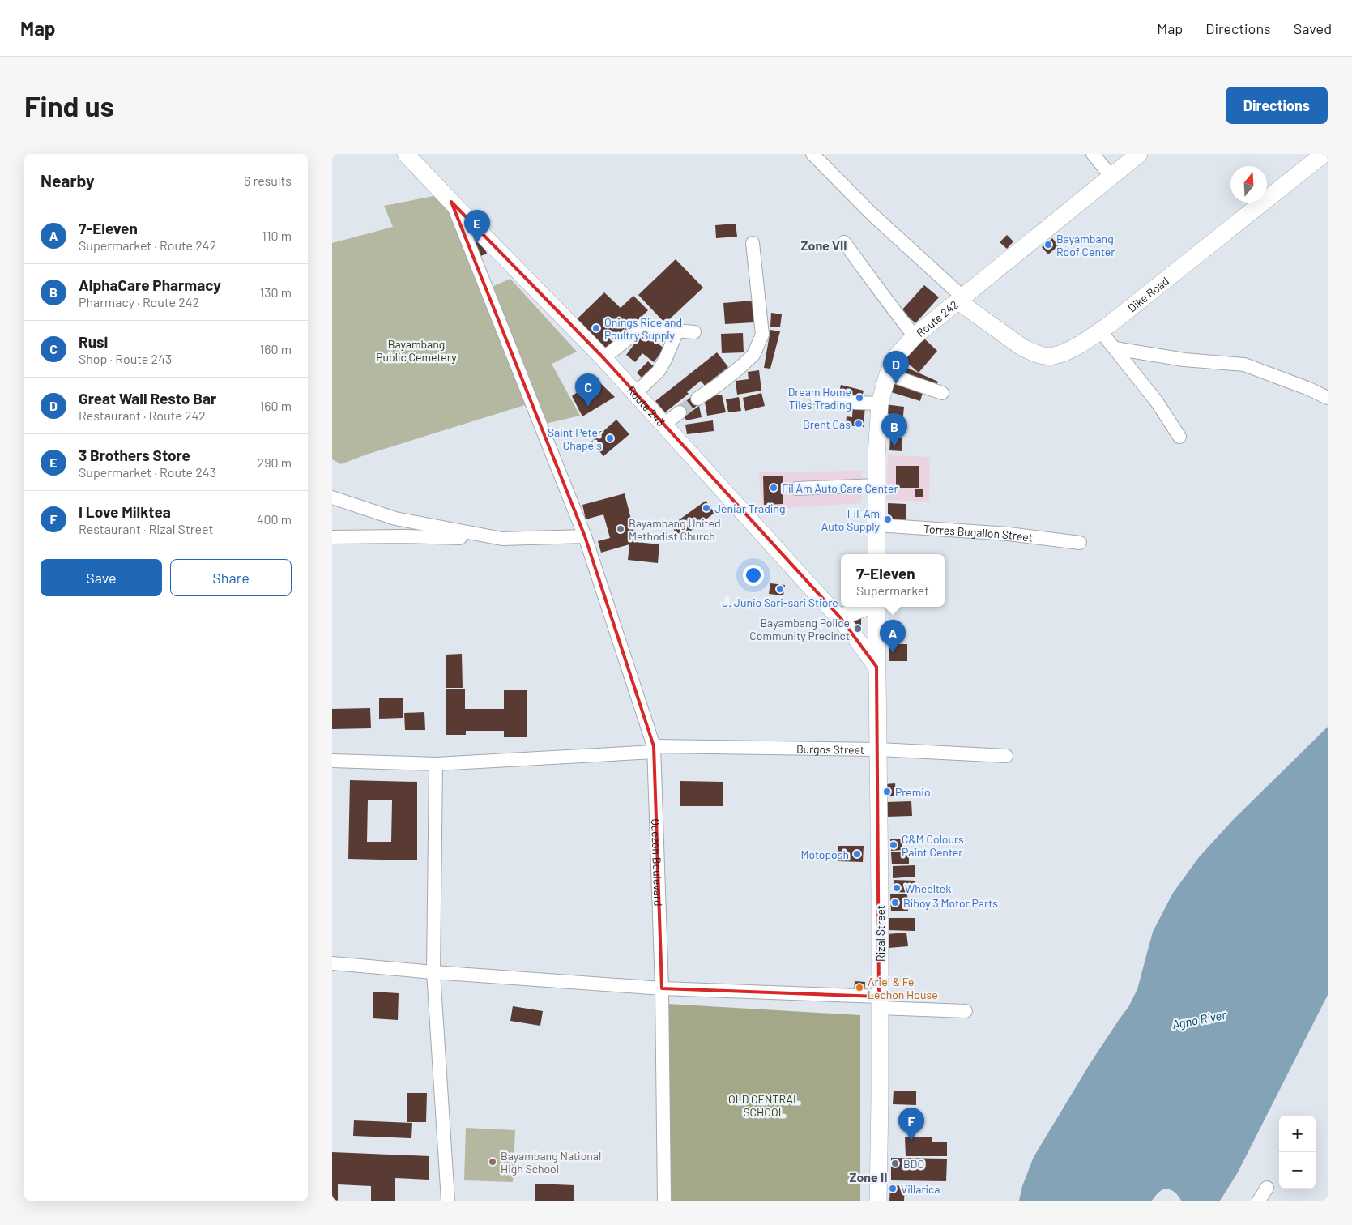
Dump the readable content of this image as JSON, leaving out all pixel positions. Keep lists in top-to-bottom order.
{
  "streets": {
    "main road": [
      "Dike Road",
      "Route 242",
      "Route 243",
      "Rizal Street"
    ],
    "street": ["Torres Bugallon Street", "Burgos Street", "Quezon Boulevard"]
  },
  "crossings": [
    ["Dike Road", "Route 242"],
    ["Route 242", "Torres Bugallon Street"],
    ["Route 243", "Quezon Boulevard"],
    ["Route 243", "Rizal Street"],
    ["Burgos Street", "Quezon Boulevard"],
    ["Burgos Street", "Rizal Street"]
  ],
  "districts": ["Zone VII", "Zone II"],
  "water": ["Agno River"],
  "parks": ["Bayambang Public Cemetery", "OLD CENTRAL SCHOOL"],
  "places": [
    "Bayambang Roof Center",
    "Onings Rice and Poultry Supply",
    "Dream Home Tiles Trading",
    "Brent Gas",
    "Saint Peter Chapels",
    "Fil Am Auto Care Center",
    "Jeniar Trading",
    "Fil-Am Auto Supply",
    "Bayambang United Methodist Church",
    "J. Junio Sari-sari Stiore",
    "Bayambang Police Community Precinct",
    "Premio",
    "C&M Colours Paint Center",
    "Motoposh",
    "Wheeltek",
    "Biboy 3 Motor Parts",
    "Ariel & Fe Lechon House",
    "Bayambang National High School",
    "BDO",
    "Villarica"
  ],
  "north": "top",
  "page": {
    "header": "Map",
    "nav": ["Map", "Directions", "Saved"],
    "buttons": [
      "Directions",
      ["Save", "Share"]
    ],
    "title": "Find us",
    "heading": ["Nearby", "6 results"],
    "list": [
      {
        "mark": "A",
        "name": "7-Eleven",
        "note": "Supermarket · Route 242",
        "value": "110 m"
      },
      {
        "mark": "B",
        "name": "AlphaCare Pharmacy",
        "note": "Pharmacy · Route 242",
        "value": "130 m"
      },
      {
        "mark": "C",
        "name": "Rusi",
        "note": "Shop · Route 243",
        "value": "160 m"
      },
      {
        "mark": "D",
        "name": "Great Wall Resto Bar",
        "note": "Restaurant · Route 242",
        "value": "160 m"
      },
      {
        "mark": "E",
        "name": "3 Brothers Store",
        "note": "Supermarket · Route 243",
        "value": "290 m"
      },
      {
        "mark": "F",
        "name": "I Love Milktea",
        "note": "Restaurant · Rizal Street",
        "value": "400 m"
      }
    ],
    "pins": [
      "E",
      "D",
      "C",
      "B",
      "A",
      "F"
    ],
    "popup": ["7-Eleven", "Supermarket"],
    "map_buttons": ["+", "−"]
  }
}
